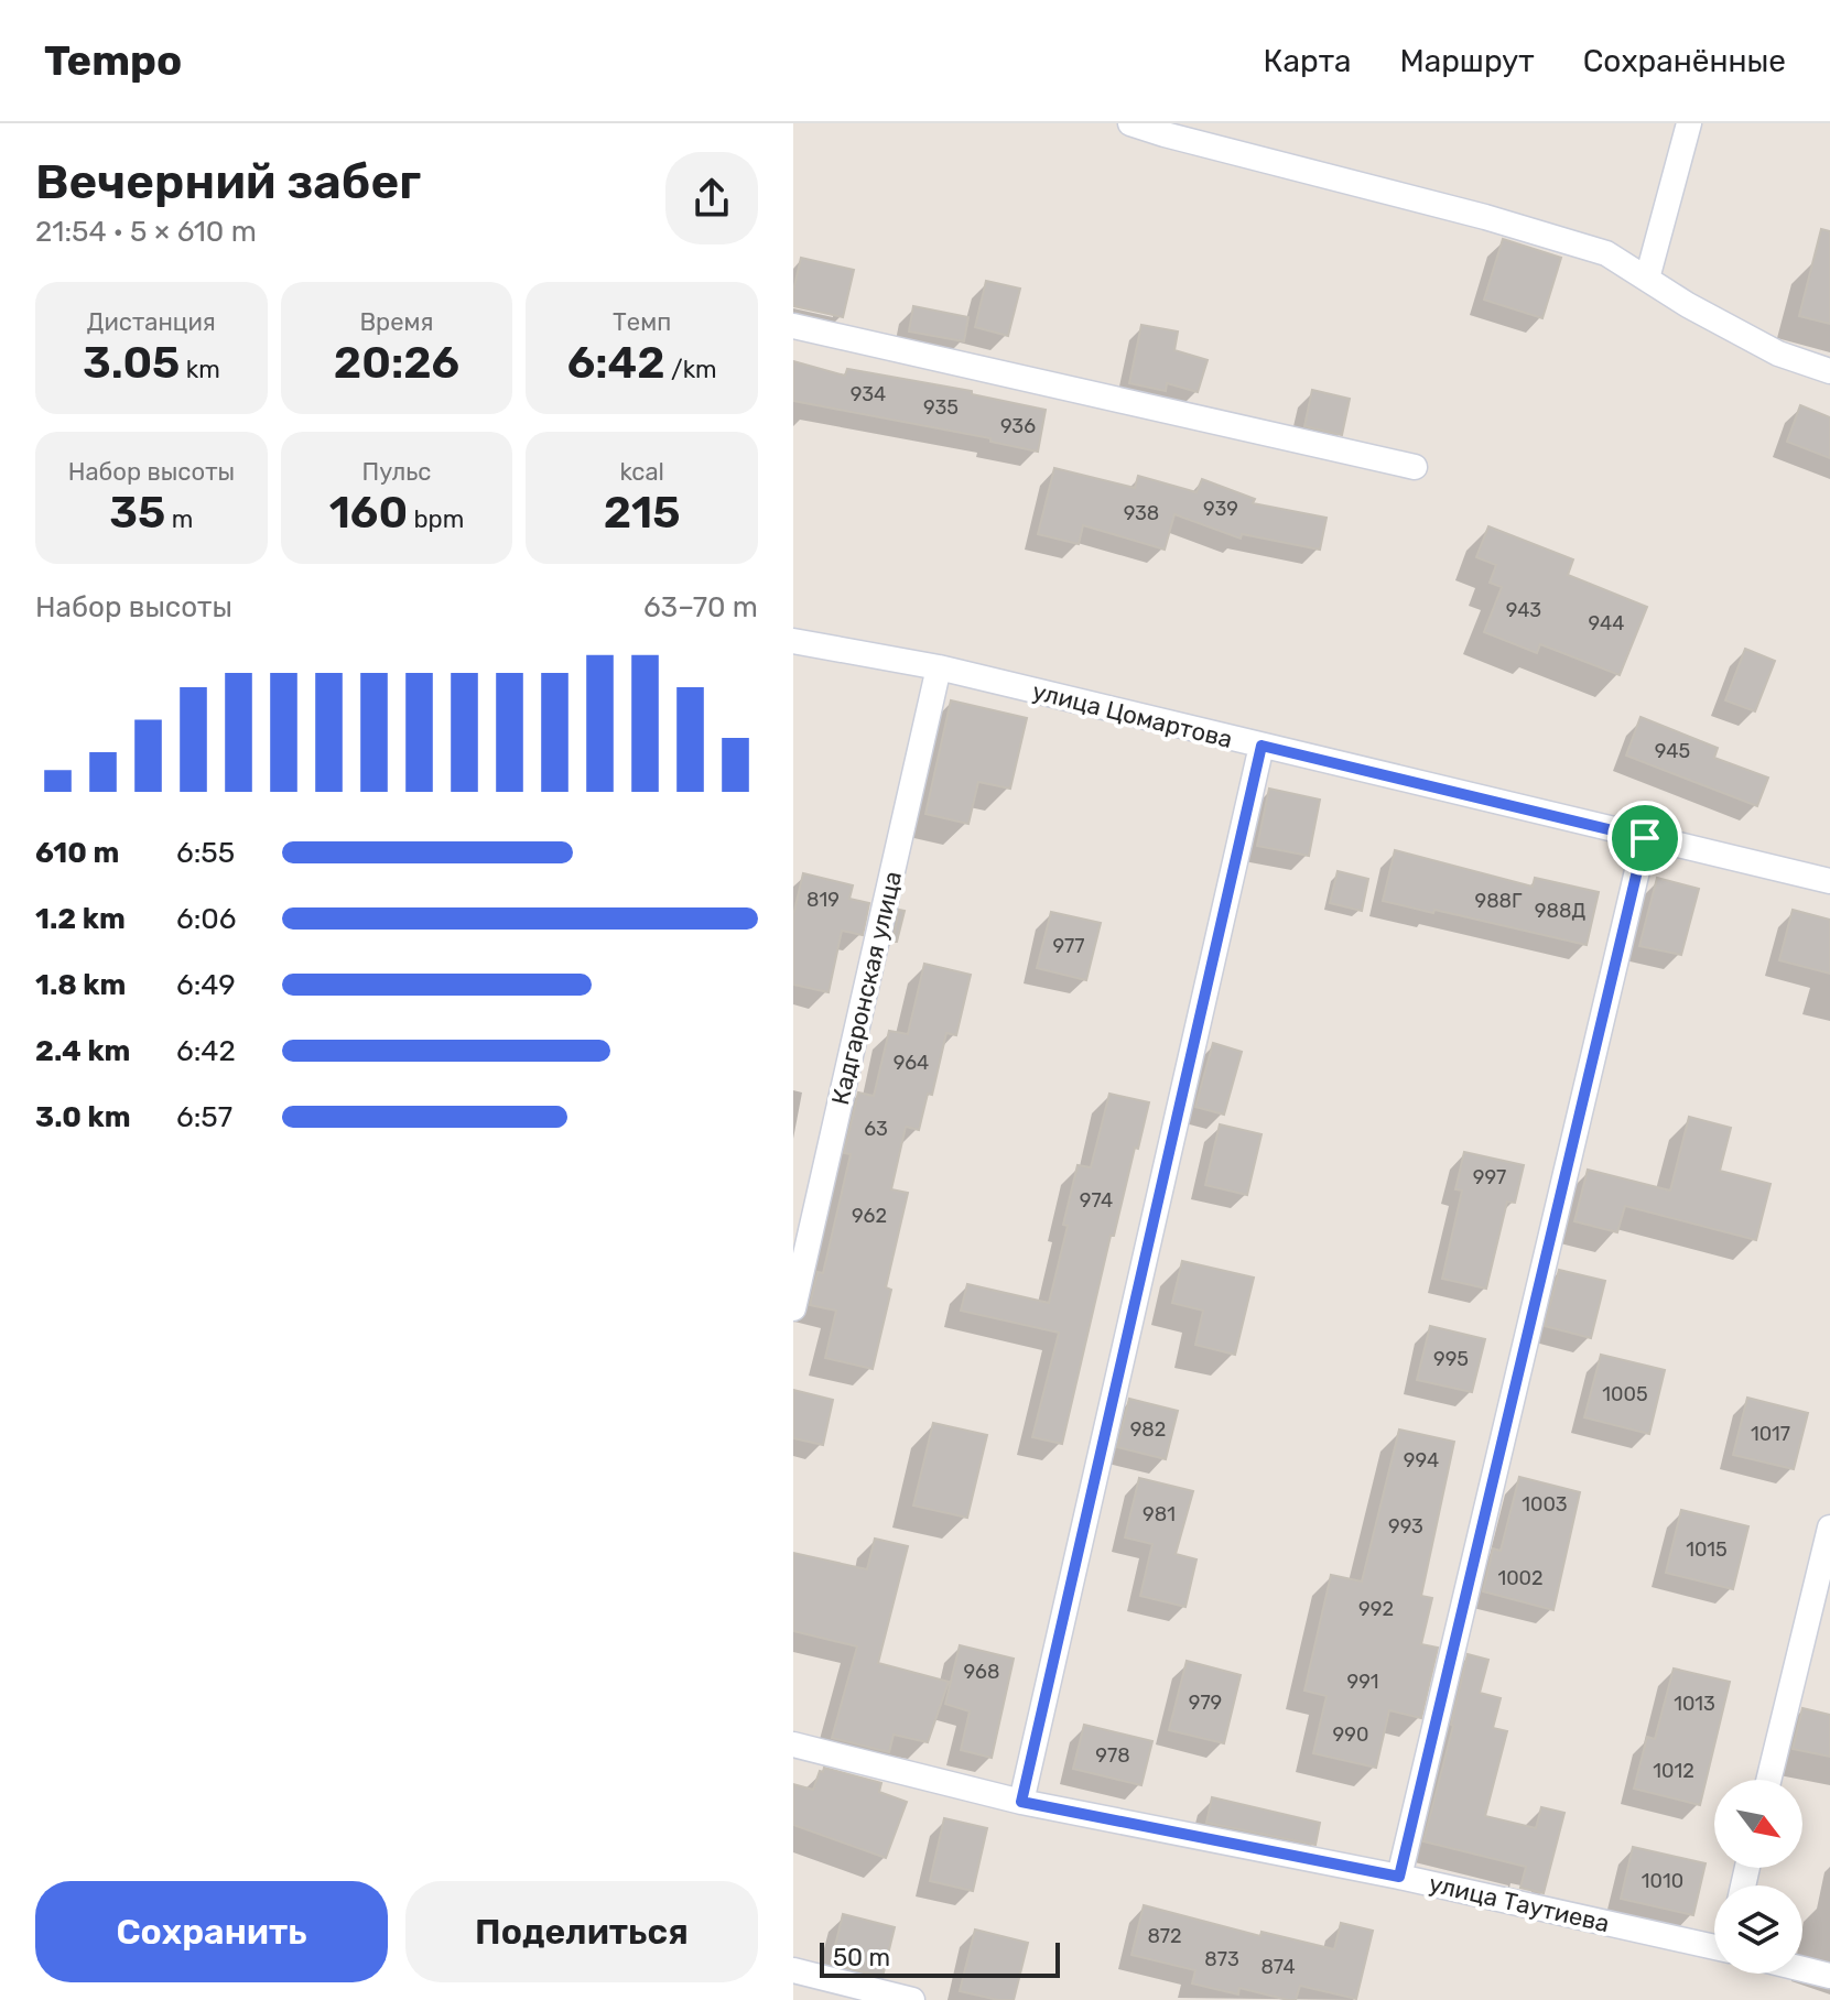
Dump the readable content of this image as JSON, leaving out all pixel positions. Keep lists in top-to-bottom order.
{
  "streets": {
    "street": ["улица Цомартова", "Кадгаронская улица", "улица Таутиева"]
  },
  "crossings": [
    ["улица Цомартова", "Кадгаронская улица"]
  ],
  "house_numbers": [
    "934",
    "935",
    "936",
    "939",
    "938",
    "943",
    "944",
    "945",
    "819",
    "988Г",
    "988Д",
    "977",
    "964",
    "63",
    "997",
    "974",
    "962",
    "995",
    "1005",
    "982",
    "1017",
    "994",
    "1003",
    "981",
    "993",
    "1015",
    "1002",
    "992",
    "968",
    "991",
    "979",
    "1013",
    "990",
    "978",
    "1012",
    "1010",
    "872",
    "873",
    "874"
  ],
  "scale_bar": "50 m",
  "north": "bottom right",
  "page": {
    "header": "Tempo",
    "nav": ["Карта", "Маршрут", "Сохранённые"],
    "heading": ["Вечерний забег", "21:54 · 5 × 610 m"],
    "stats": [
      ["Дистанция", "3.05 km"],
      ["Время", "20:26"],
      ["Темп", "6:42 /km"],
      ["Набор высоты", "35 m"],
      ["Пульс", "160 bpm"],
      ["kcal", "215"]
    ],
    "chart": ["Набор высоты", "63–70 m"],
    "list": [
      {
        "name": "610 m",
        "note": "6:55"
      },
      {
        "name": "1.2 km",
        "note": "6:06"
      },
      {
        "name": "1.8 km",
        "note": "6:49"
      },
      {
        "name": "2.4 km",
        "note": "6:42"
      },
      {
        "name": "3.0 km",
        "note": "6:57"
      }
    ],
    "buttons": ["Сохранить", "Поделиться"],
    "scale": "50 m"
  }
}
